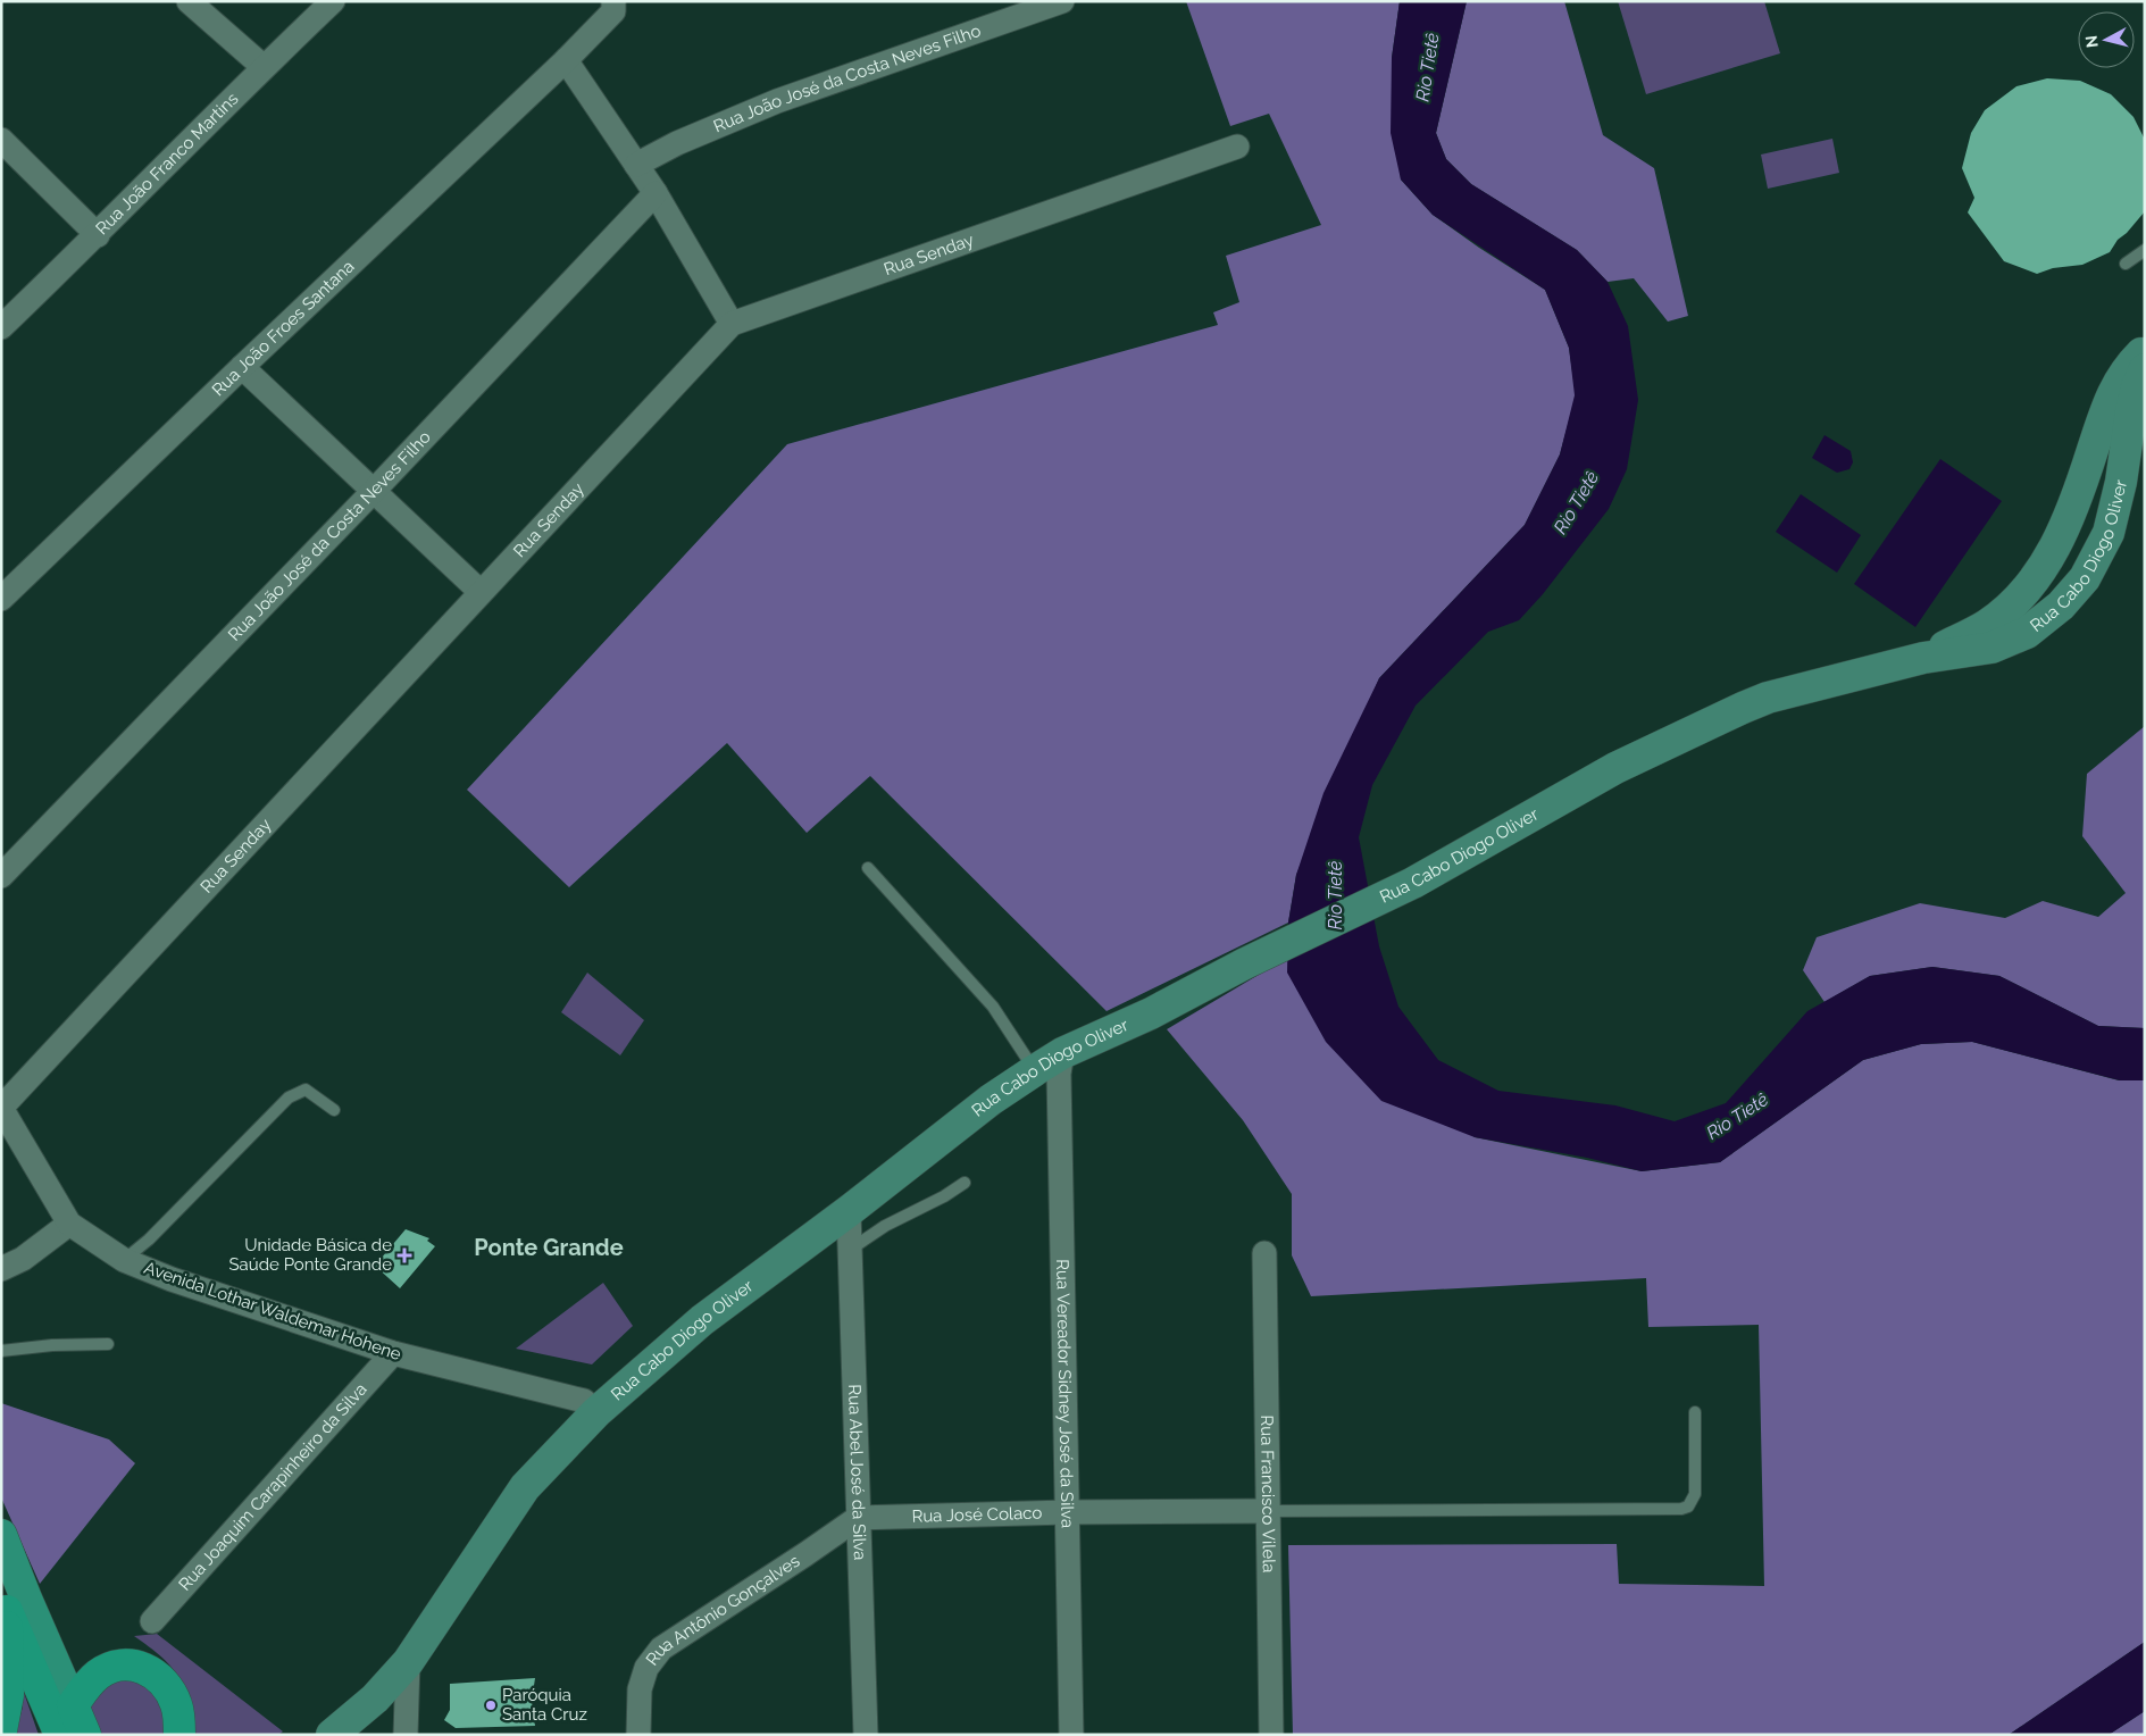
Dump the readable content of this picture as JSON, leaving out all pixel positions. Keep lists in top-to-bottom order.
{
  "streets": {
    "main road": ["Rua Cabo Diogo Oliver"],
    "street": [
      "Rua João José da Costa Neves Filho",
      "Rua João Franco Martins",
      "Rua Senday",
      "Rua João Froes Santana",
      "Avenida Lothar Waldemar Hohene",
      "Rua Vereador Sidney José da Silva",
      "Rua Abel José da Silva",
      "Rua Joaquim Carapinheiro da Silva",
      "Rua Francisco Vilela",
      "Rua José Colaco",
      "Rua Antônio Gonçalves"
    ]
  },
  "crossings": [
    ["Rua Senday", "Avenida Lothar Waldemar Hohene"],
    ["Rua Cabo Diogo Oliver", "Avenida Lothar Waldemar Hohene"],
    ["Rua Cabo Diogo Oliver", "Rua Vereador Sidney José da Silva"],
    ["Rua Cabo Diogo Oliver", "Rua Abel José da Silva"],
    ["Avenida Lothar Waldemar Hohene", "Rua Joaquim Carapinheiro da Silva"],
    ["Rua Vereador Sidney José da Silva", "Rua José Colaco"],
    ["Rua Abel José da Silva", "Rua José Colaco"],
    ["Rua Abel José da Silva", "Rua Antônio Gonçalves"],
    ["Rua Francisco Vilela", "Rua José Colaco"],
    ["Rua José Colaco", "Rua Antônio Gonçalves"]
  ],
  "districts": ["Ponte Grande"],
  "water": ["Rio Tietê"],
  "places": {
    "health": ["Unidade Básica de Saúde Ponte Grande"],
    "other": ["Paróquia Santa Cruz"]
  },
  "north": "left"
}
